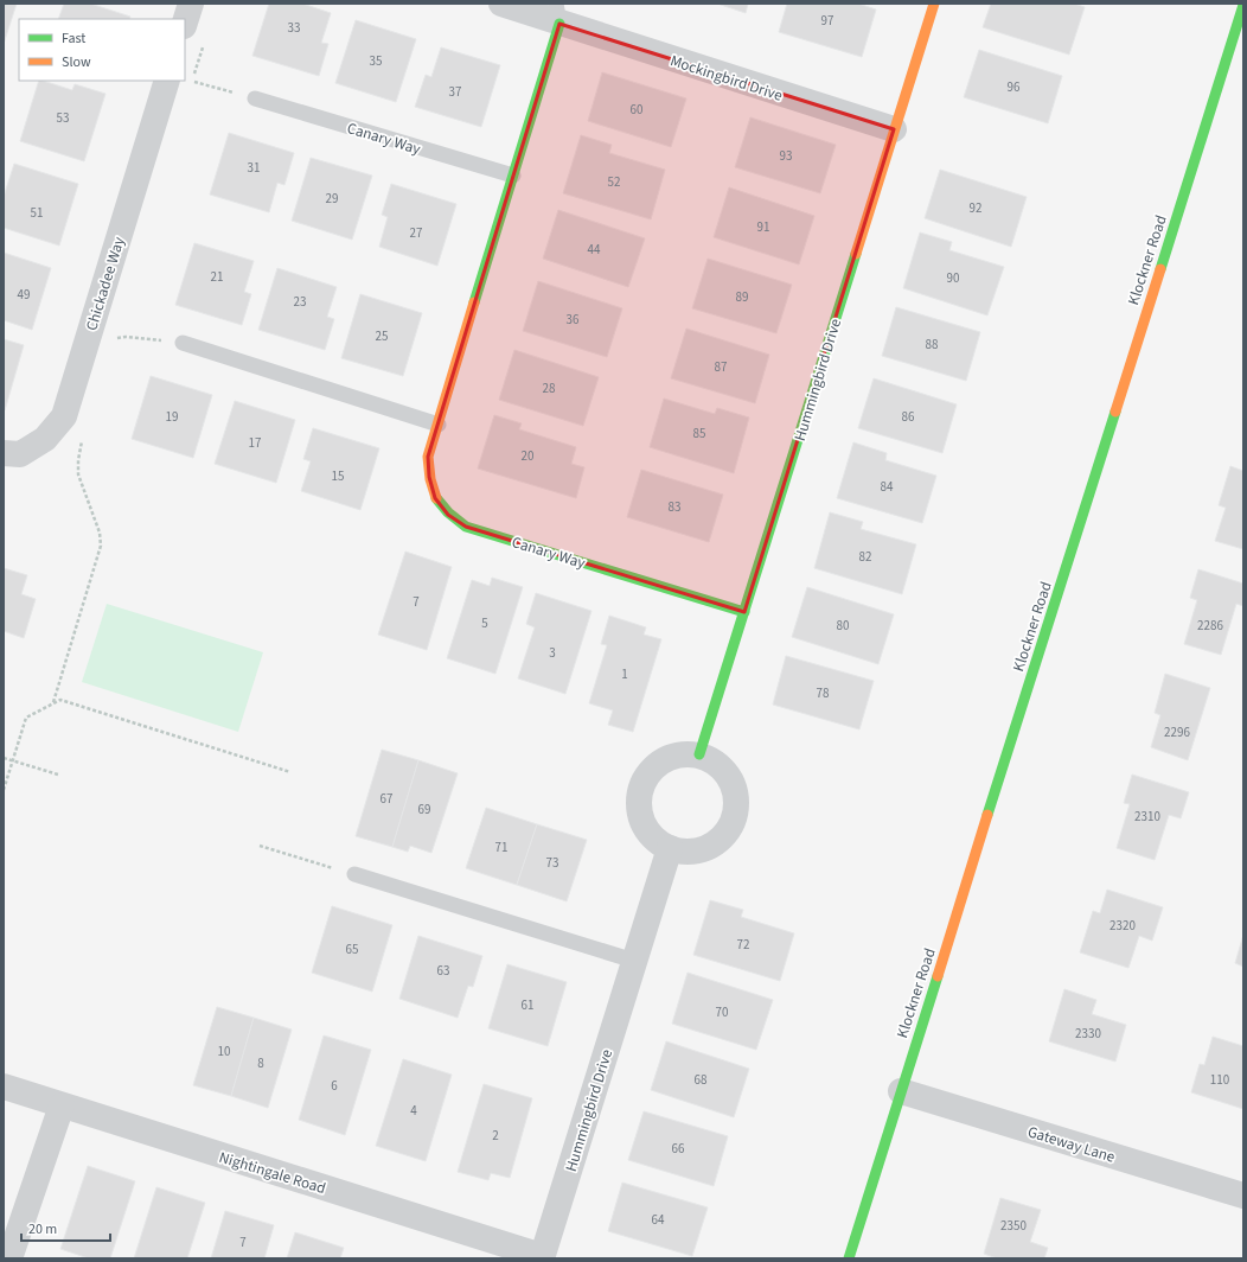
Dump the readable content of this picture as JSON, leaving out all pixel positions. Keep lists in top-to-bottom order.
{
  "streets": {
    "street": [
      "Mockingbird Drive",
      "Canary Way",
      "Klockner Road",
      "Chickadee Way",
      "Hummingbird Drive",
      "Gateway Lane",
      "Nightingale Road"
    ]
  },
  "crossings": [
    ["Mockingbird Drive", "Canary Way"],
    ["Mockingbird Drive", "Hummingbird Drive"],
    ["Canary Way", "Hummingbird Drive"],
    ["Klockner Road", "Gateway Lane"],
    ["Hummingbird Drive", "Nightingale Road"]
  ],
  "house_numbers": [
    "97",
    "33",
    "35",
    "96",
    "37",
    "60",
    "53",
    "93",
    "31",
    "52",
    "29",
    "92",
    "51",
    "91",
    "27",
    "44",
    "21",
    "90",
    "49",
    "89",
    "23",
    "36",
    "25",
    "88",
    "87",
    "28",
    "19",
    "86",
    "85",
    "17",
    "20",
    "15",
    "84",
    "83",
    "82",
    "7",
    "5",
    "80",
    "2286",
    "3",
    "1",
    "78",
    "2296",
    "67",
    "69",
    "2310",
    "71",
    "73",
    "2320",
    "72",
    "65",
    "63",
    "61",
    "70",
    "2330",
    "10",
    "8",
    "68",
    "110",
    "6",
    "4",
    "2",
    "66",
    "64",
    "2350",
    "7"
  ],
  "legend": ["Fast", "Slow"],
  "scale_bar": "20 m"
}
